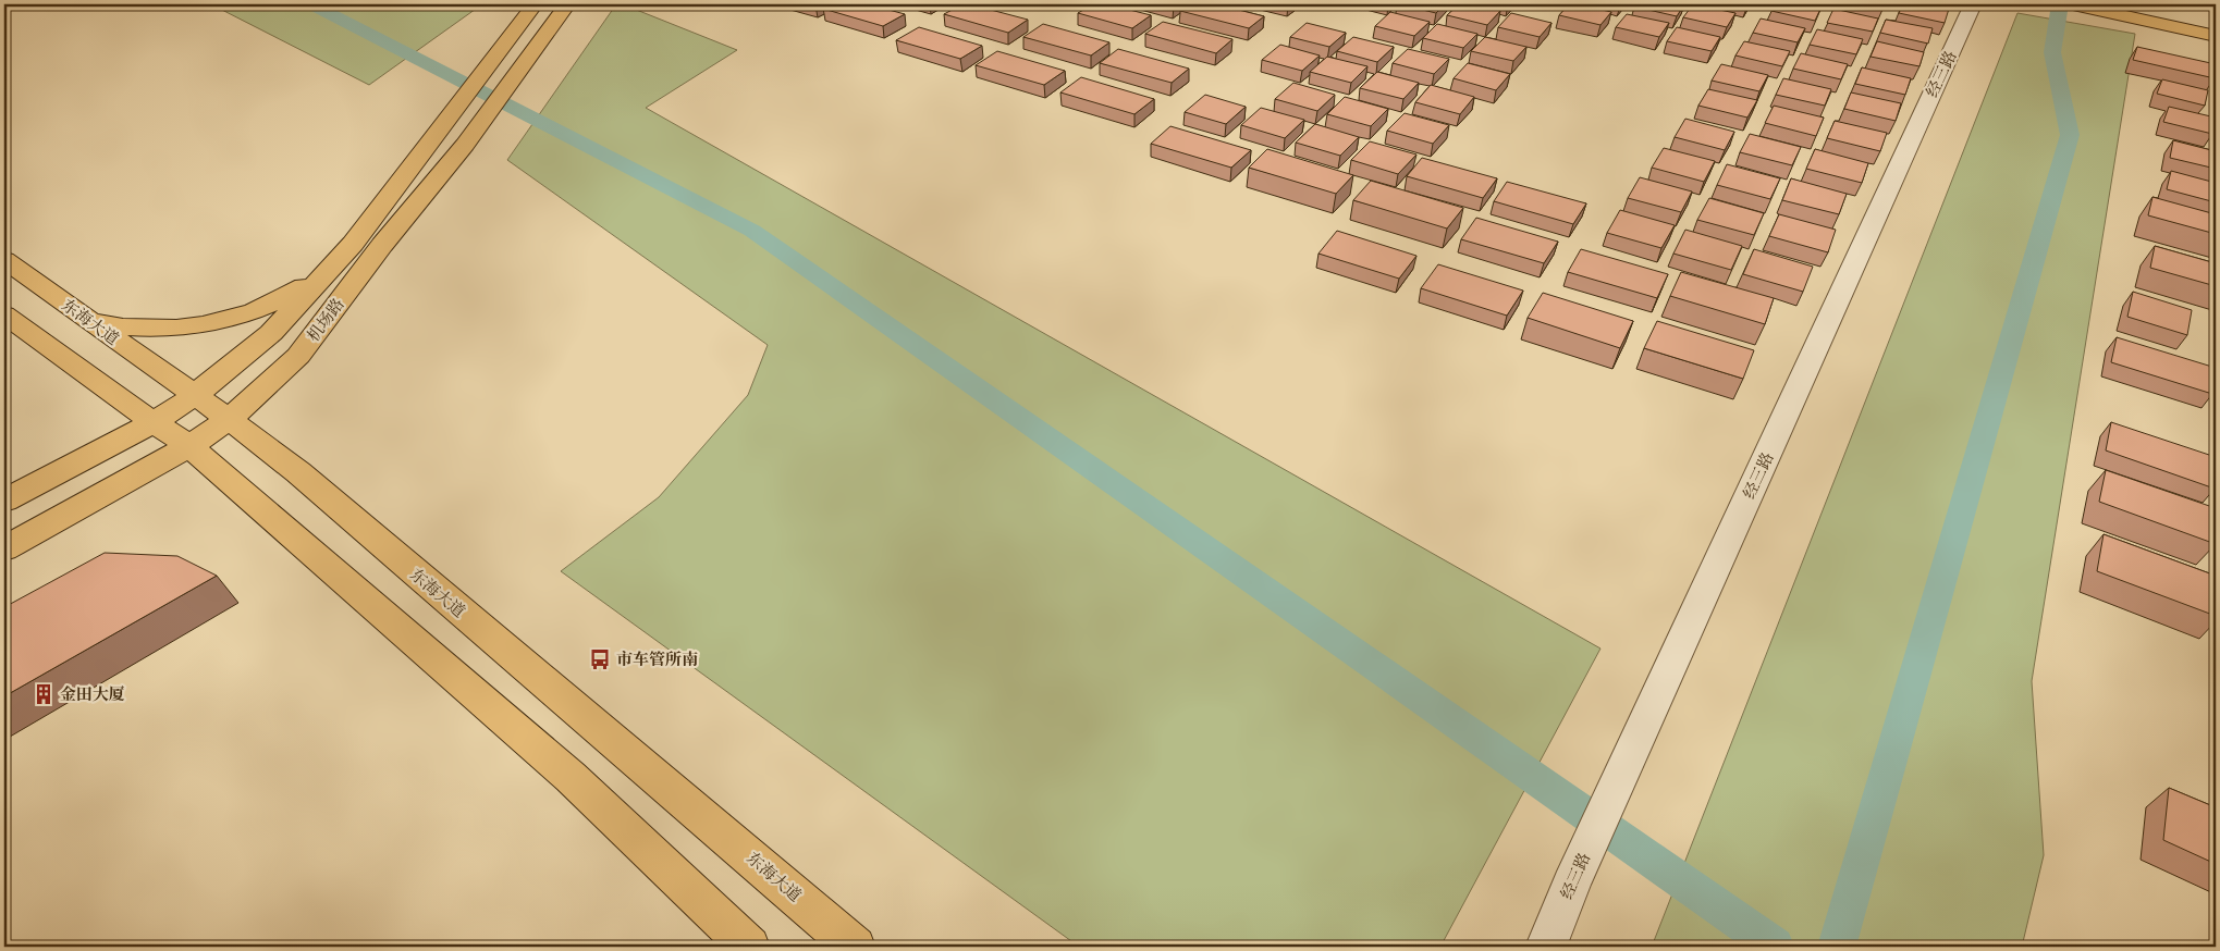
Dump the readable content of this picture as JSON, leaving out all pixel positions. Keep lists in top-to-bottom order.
{
  "streets": {
    "main road": ["机场路", "东海大道"],
    "street": ["经三路"]
  },
  "crossings": [
    ["机场路", "东海大道"]
  ],
  "places": {
    "bus stop": ["市车管所南"],
    "building": ["金田大厦"]
  }
}
